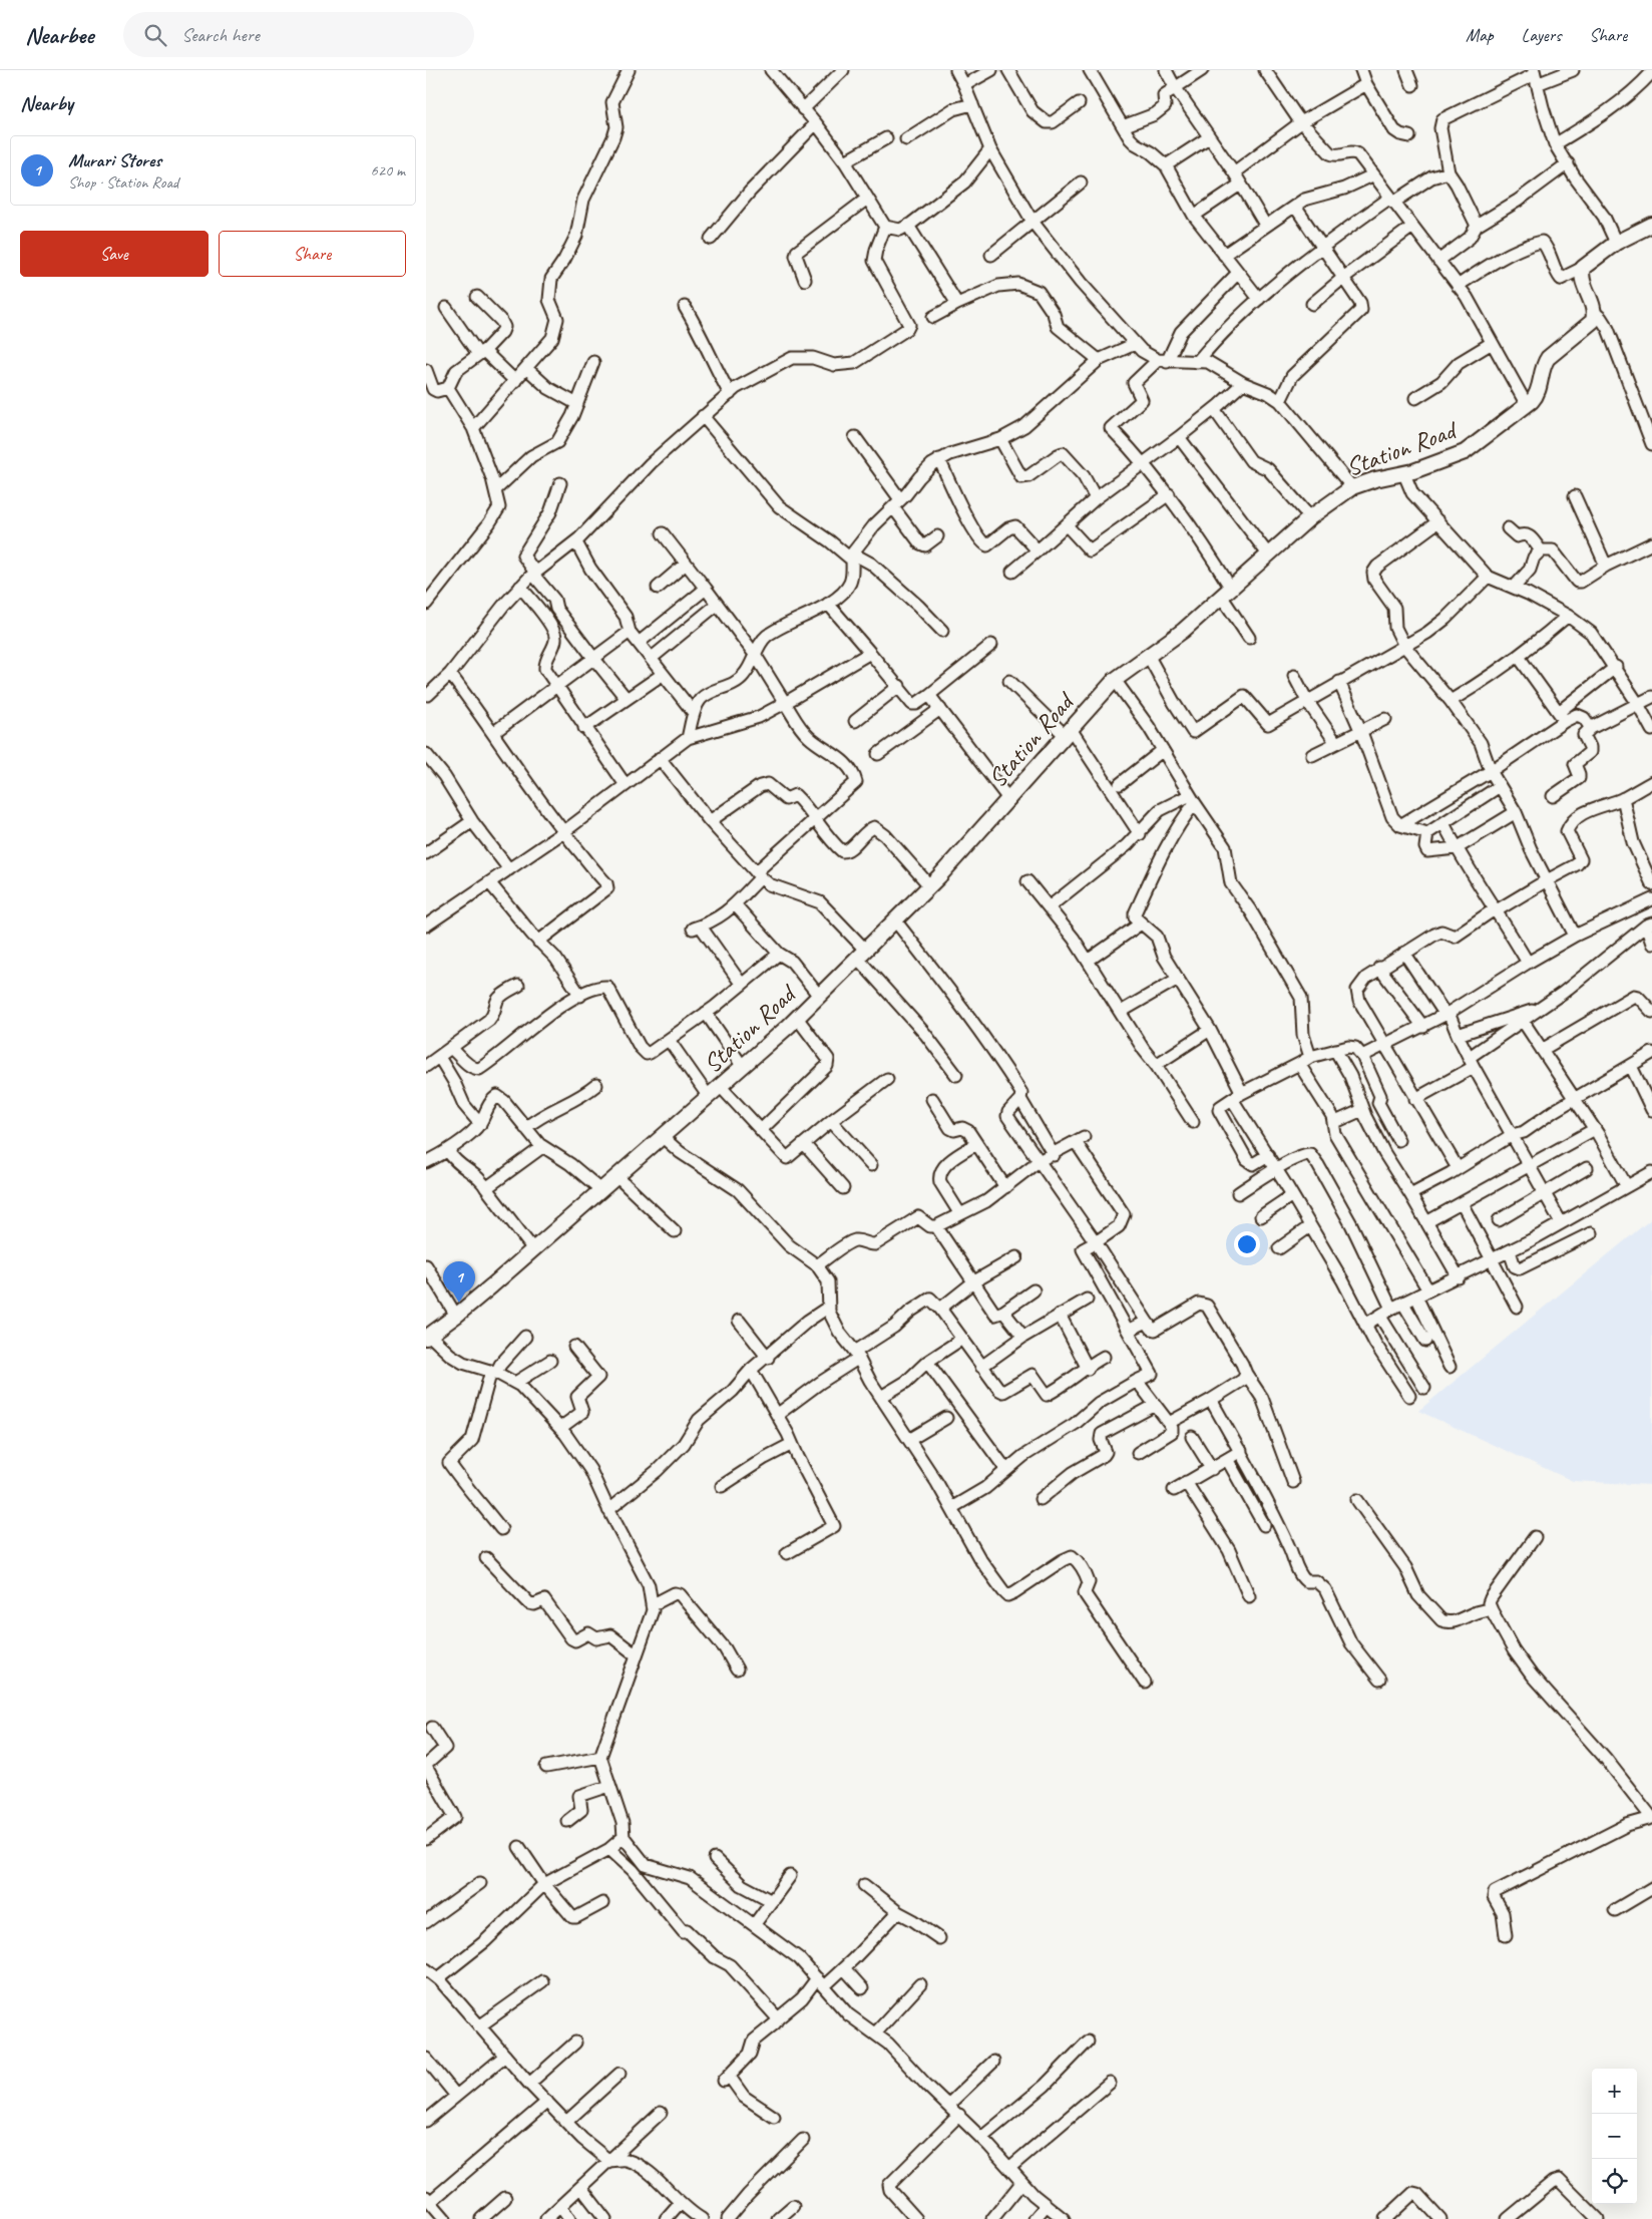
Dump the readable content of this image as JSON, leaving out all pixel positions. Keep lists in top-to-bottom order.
{
  "streets": {
    "main road": ["Station Road"]
  },
  "page": {
    "header": "Nearbee",
    "search": "Search here",
    "nav": ["Map", "Layers", "Share"],
    "heading": "Nearby",
    "list": [
      {
        "mark": "1",
        "name": "Murari Stores",
        "note": "Shop · Station Road",
        "value": "620 m"
      }
    ],
    "buttons": ["Save", "Share"],
    "pins": "1",
    "map_buttons": ["+", "−"]
  }
}
